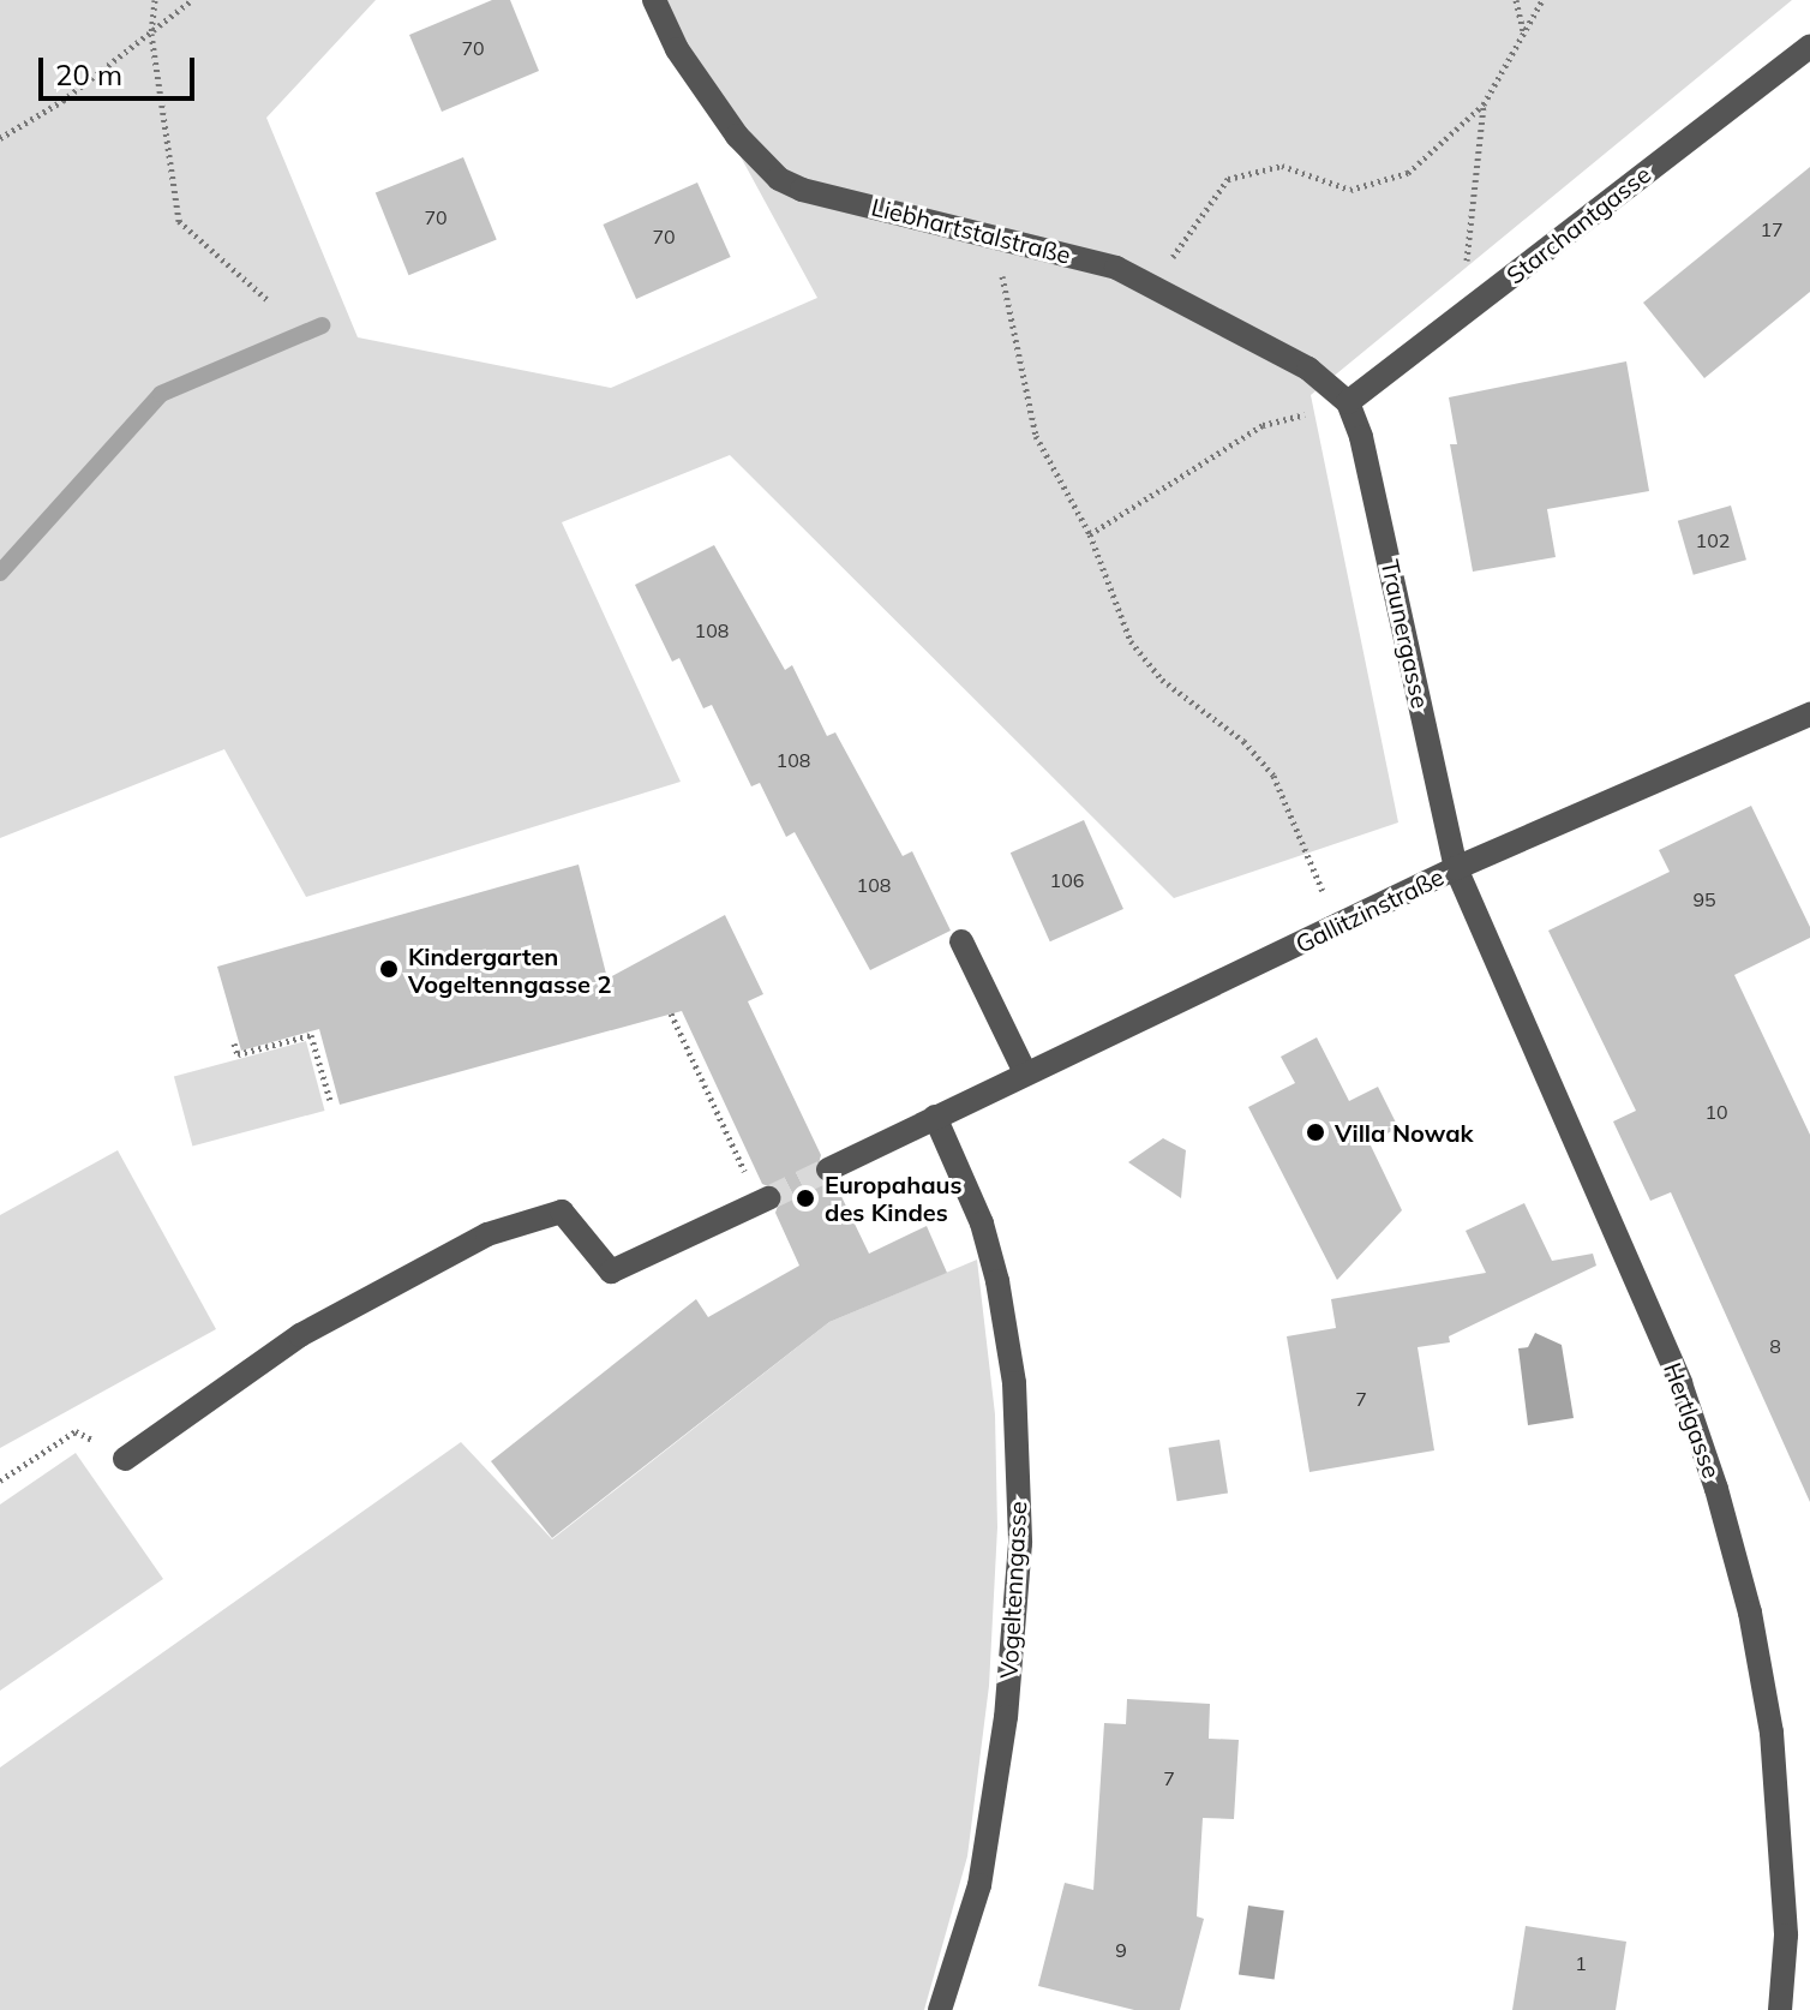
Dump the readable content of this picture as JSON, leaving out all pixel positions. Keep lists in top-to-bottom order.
{
  "streets": {
    "street": [
      "Starchantgasse",
      "Liebhartstalstraße",
      "Traunergasse",
      "Gallitzinstraße",
      "Hertlgasse",
      "Vogeltenngasse"
    ]
  },
  "crossings": [
    ["Starchantgasse", "Liebhartstalstraße"],
    ["Starchantgasse", "Traunergasse"],
    ["Liebhartstalstraße", "Traunergasse"],
    ["Traunergasse", "Gallitzinstraße"],
    ["Traunergasse", "Hertlgasse"],
    ["Gallitzinstraße", "Hertlgasse"],
    ["Gallitzinstraße", "Vogeltenngasse"]
  ],
  "places": ["Kindergarten Vogeltenngasse 2", "Villa Nowak", "Europahaus des Kindes"],
  "house_numbers": [
    "70",
    "70",
    "17",
    "70",
    "102",
    "108",
    "108",
    "106",
    "108",
    "95",
    "10",
    "8",
    "7",
    "7",
    "9",
    "1"
  ],
  "scale_bar": "20 m"
}
